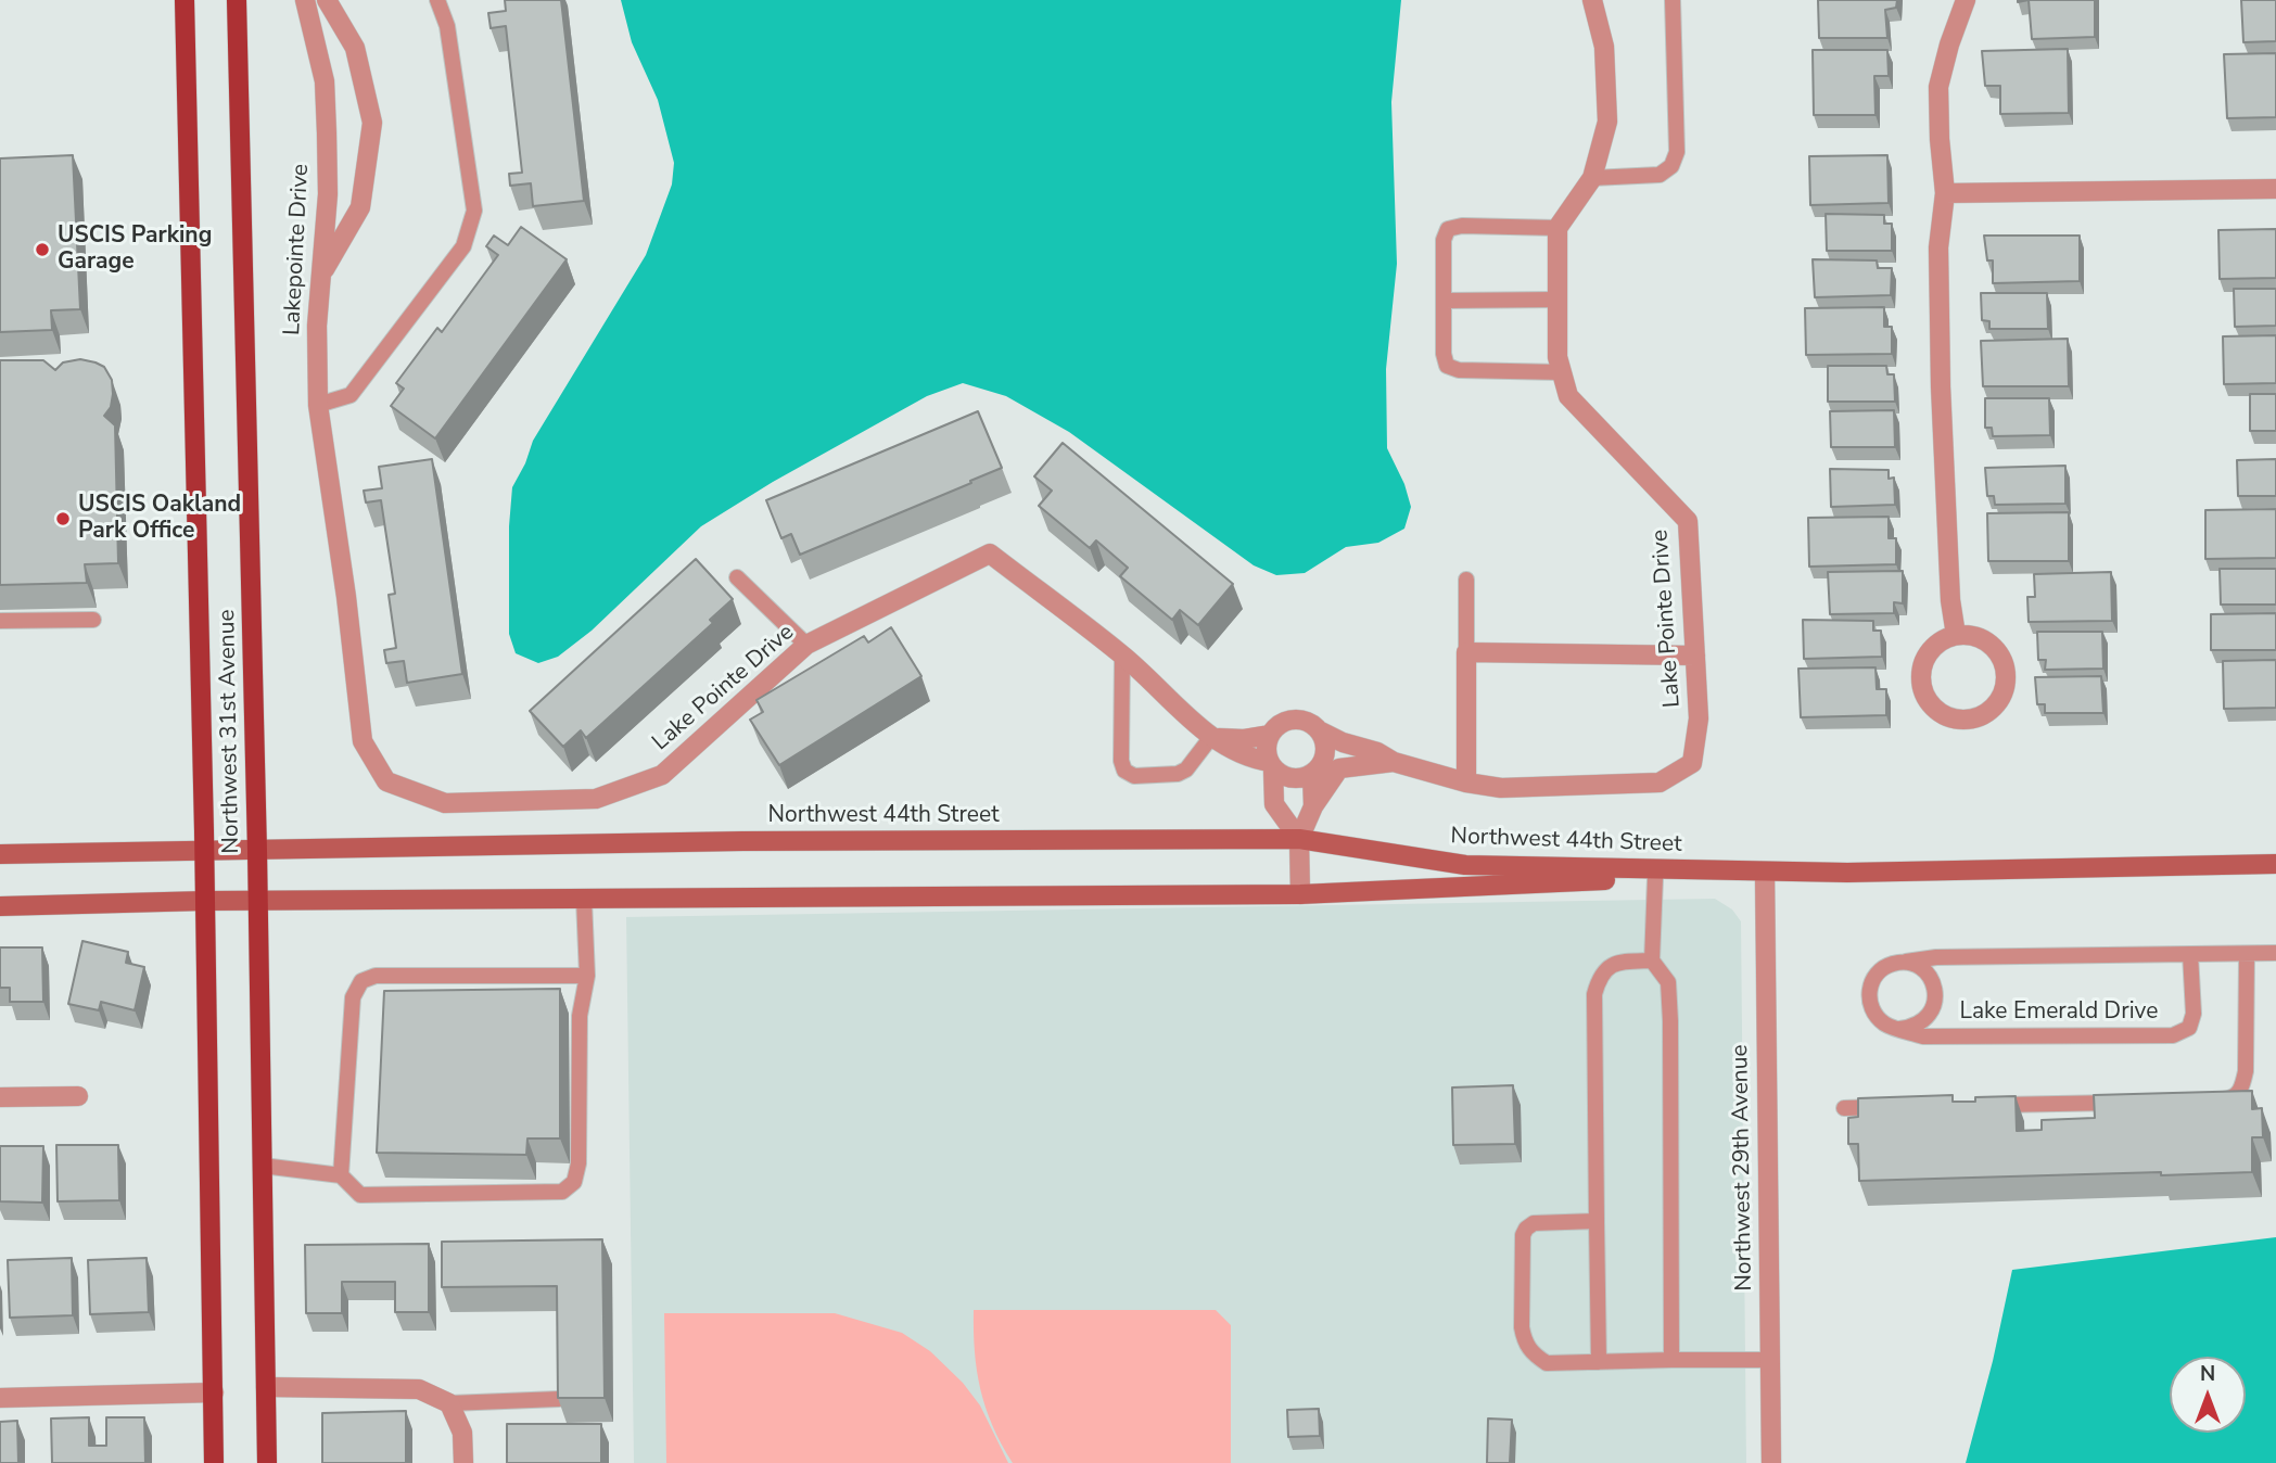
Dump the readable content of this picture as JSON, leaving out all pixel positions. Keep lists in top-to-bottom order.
{
  "streets": {
    "main road": ["Northwest 31st Avenue"],
    "street": [
      "Lakepointe Drive",
      "Lake Pointe Drive",
      "Northwest 44th Street",
      "Northwest 29th Avenue"
    ],
    "lane": ["Lake Emerald Drive"]
  },
  "crossings": [
    ["Lakepointe Drive", "Lake Pointe Drive"],
    ["Northwest 31st Avenue", "Northwest 44th Street"],
    ["Northwest 44th Street", "Northwest 29th Avenue"]
  ],
  "places": ["USCIS Parking Garage", "USCIS Oakland Park Office"],
  "north": "top"
}
